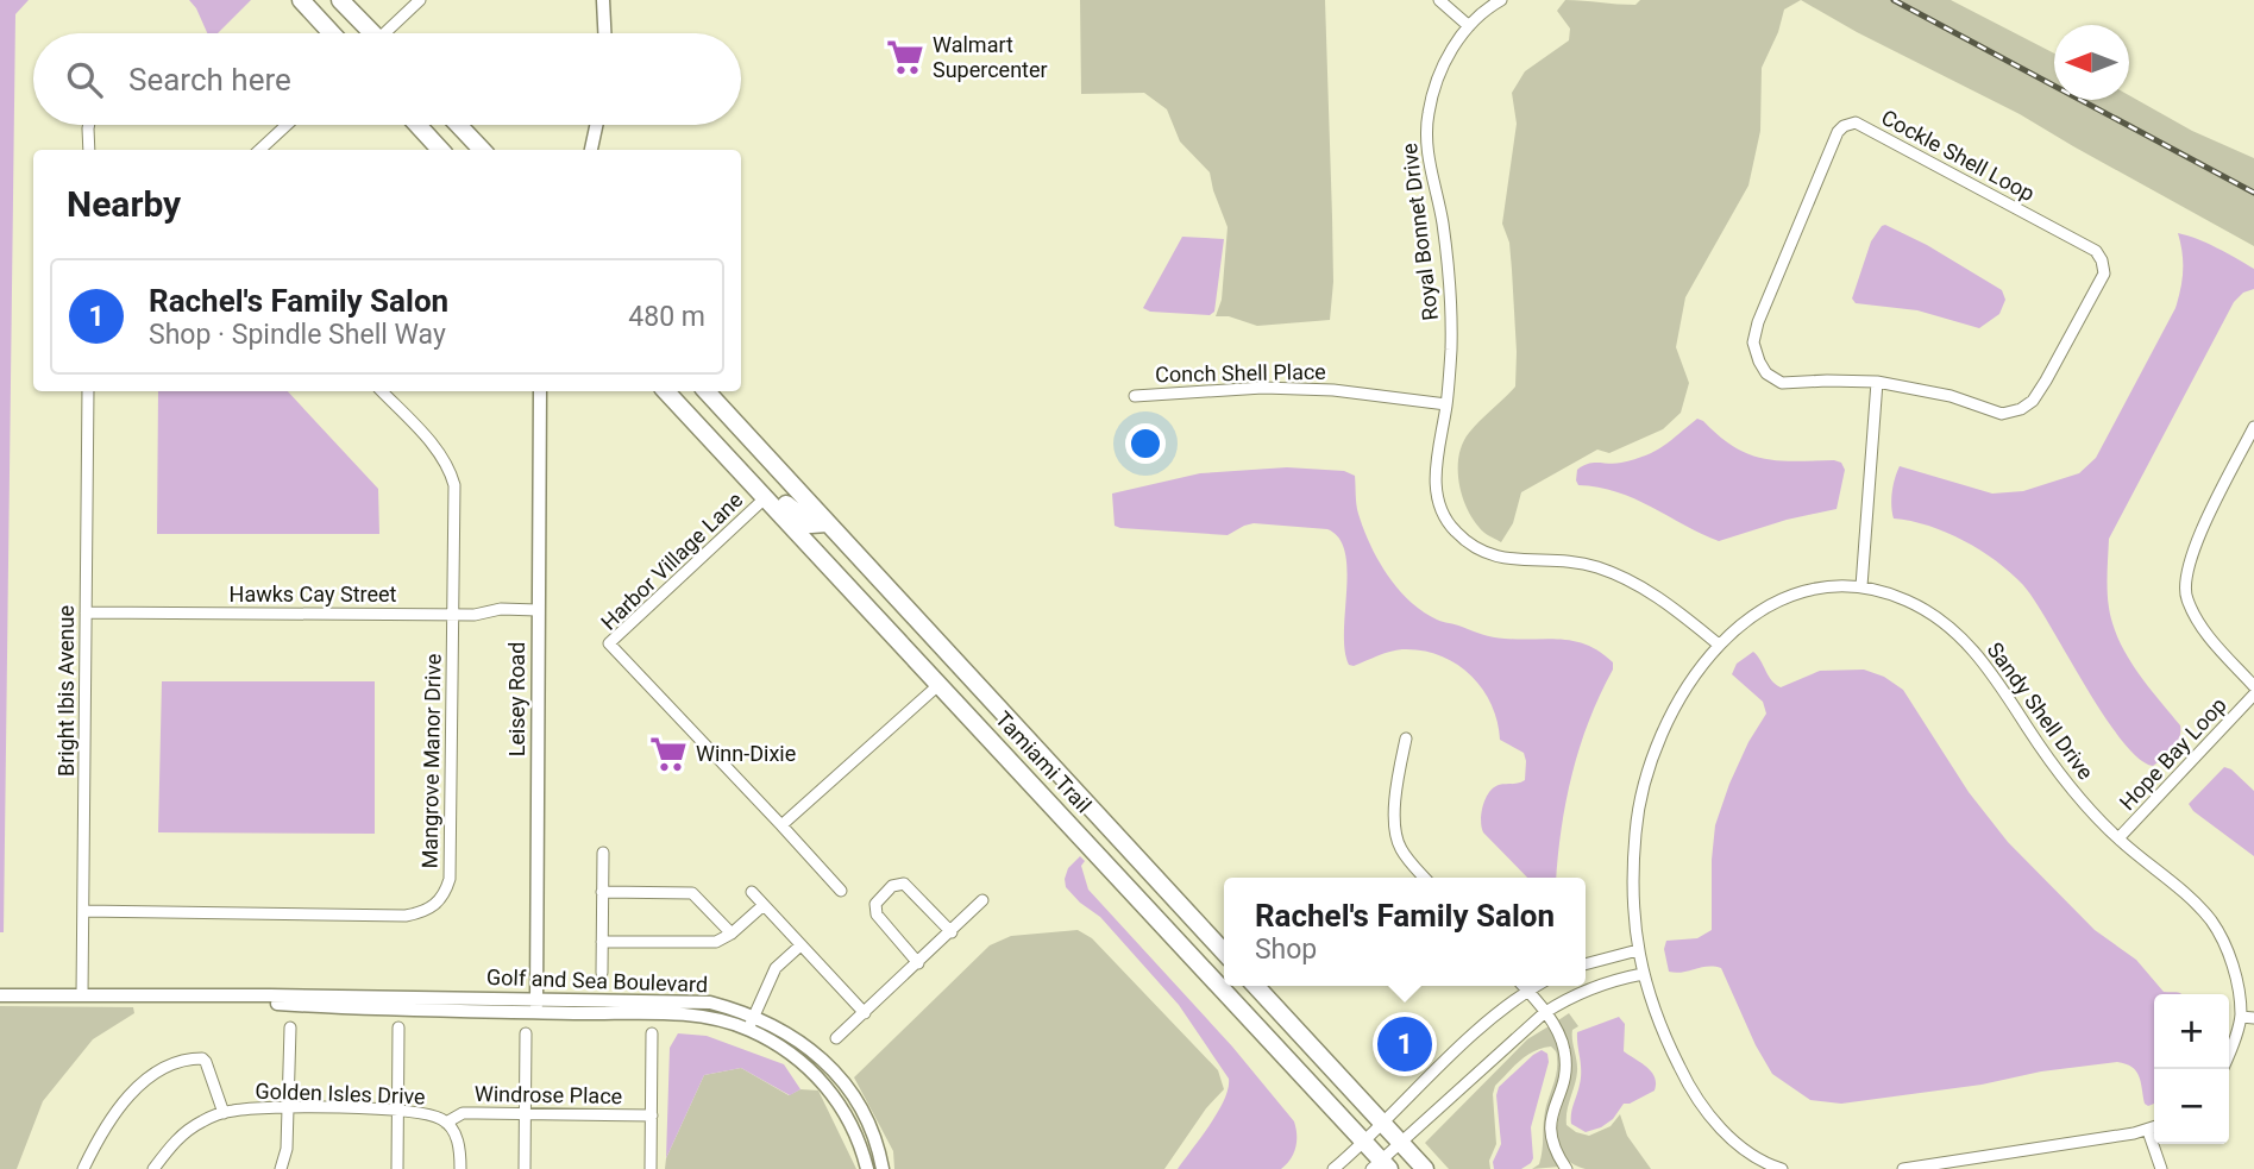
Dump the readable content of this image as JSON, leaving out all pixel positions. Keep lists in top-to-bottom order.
{
  "streets": {
    "main road": ["Tamiami Trail"],
    "street": [
      "Cockle Shell Loop",
      "Royal Bonnet Drive",
      "Conch Shell Place",
      "Harbor Village Lane",
      "Hawks Cay Street",
      "Bright Ibis Avenue",
      "Leisey Road",
      "Sandy Shell Drive",
      "Hope Bay Loop",
      "Mangrove Manor Drive",
      "Golf and Sea Boulevard",
      "Golden Isles Drive",
      "Windrose Place"
    ]
  },
  "crossings": [
    ["Royal Bonnet Drive", "Conch Shell Place"],
    ["Royal Bonnet Drive", "Sandy Shell Drive"],
    ["Harbor Village Lane", "Tamiami Trail"],
    ["Hawks Cay Street", "Bright Ibis Avenue"],
    ["Hawks Cay Street", "Leisey Road"],
    ["Hawks Cay Street", "Mangrove Manor Drive"],
    ["Bright Ibis Avenue", "Mangrove Manor Drive"],
    ["Bright Ibis Avenue", "Golf and Sea Boulevard"],
    ["Leisey Road", "Golf and Sea Boulevard"],
    ["Sandy Shell Drive", "Hope Bay Loop"],
    ["Golden Isles Drive", "Windrose Place"]
  ],
  "places": {
    "supermarket": ["Walmart Supercenter", "Winn-Dixie"]
  },
  "north": "left",
  "page": {
    "search": "Search here",
    "heading": "Nearby",
    "list": [
      {
        "mark": "1",
        "name": "Rachel's Family Salon",
        "note": "Shop · Spindle Shell Way",
        "value": "480 m"
      }
    ],
    "popup": ["Rachel's Family Salon", "Shop"],
    "map_buttons": ["+", "−"],
    "pins": "1"
  }
}
